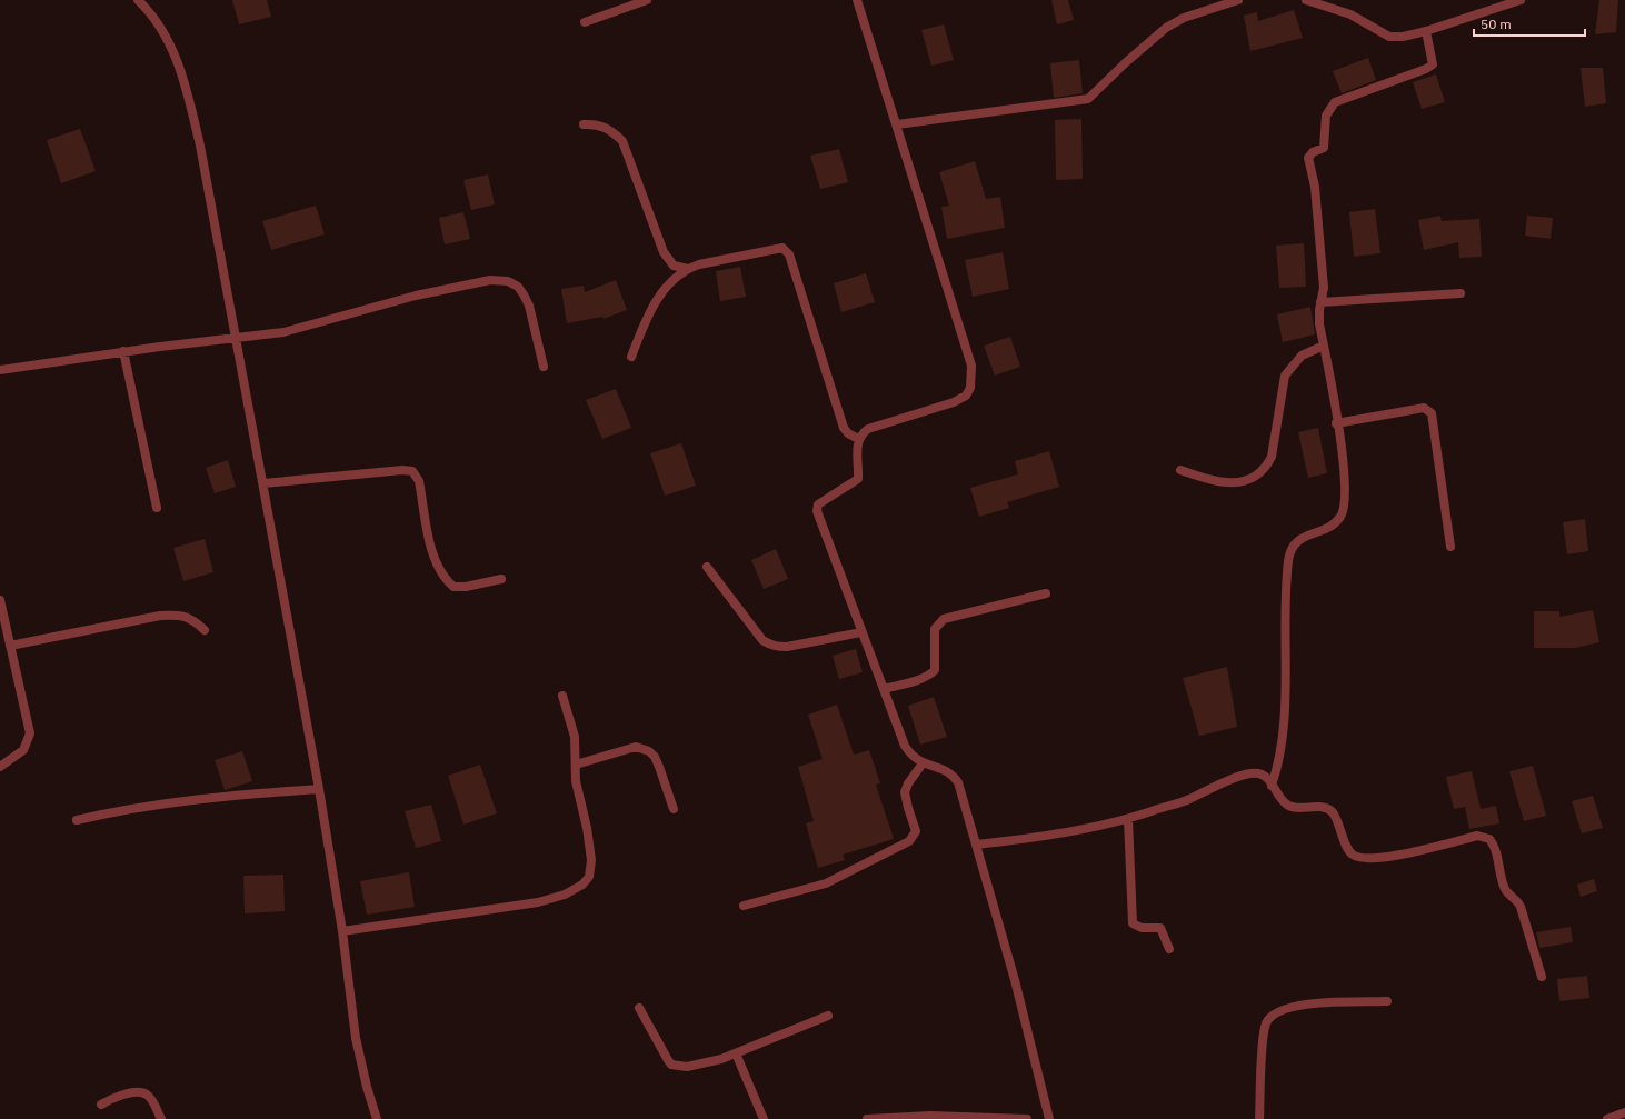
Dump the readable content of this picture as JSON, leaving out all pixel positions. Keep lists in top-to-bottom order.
{
  "scale_bar": "50 m"
}
